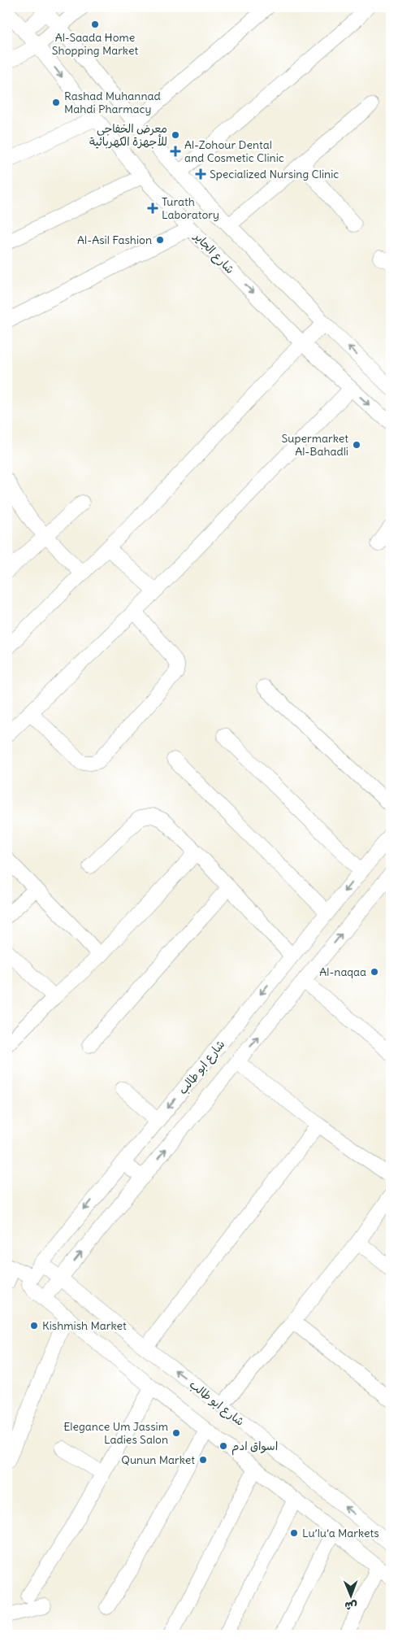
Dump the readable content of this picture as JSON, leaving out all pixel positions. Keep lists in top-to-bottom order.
{
  "streets": {
    "street": ["شارع الجاير", "شارع ابو طالب"]
  },
  "places": {
    "other": [
      "Al-Saada Home Shopping Market",
      "Rashad Muhannad Mahdi Pharmacy",
      "معرض الخفاجي للأجهزة الكهربائية",
      "Al-Asil Fashion",
      "Supermarket Al-Bahadli",
      "Al-naqaa",
      "Kishmish Market",
      "Elegance Um Jassim Ladies Salon",
      "اسواق ادم",
      "Qunun Market",
      "Lu’lu’a Markets"
    ],
    "health": ["Al-Zohour Dental and Cosmetic Clinic", "Specialized Nursing Clinic", "Turath Laboratory"]
  },
  "north": "bottom"
}
